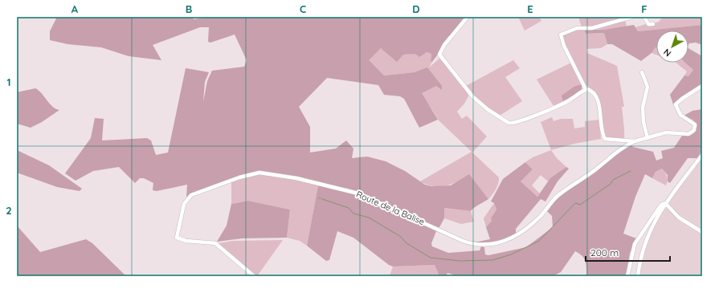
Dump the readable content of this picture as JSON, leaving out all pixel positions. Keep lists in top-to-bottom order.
{
  "streets": {
    "street": ["Route de la Balise"]
  },
  "scale_bar": "200 m",
  "north": "bottom left",
  "grid": {
    "columns": [
      "A",
      "B",
      "C",
      "D",
      "E",
      "F"
    ],
    "rows": ["1", "2"]
  }
}
